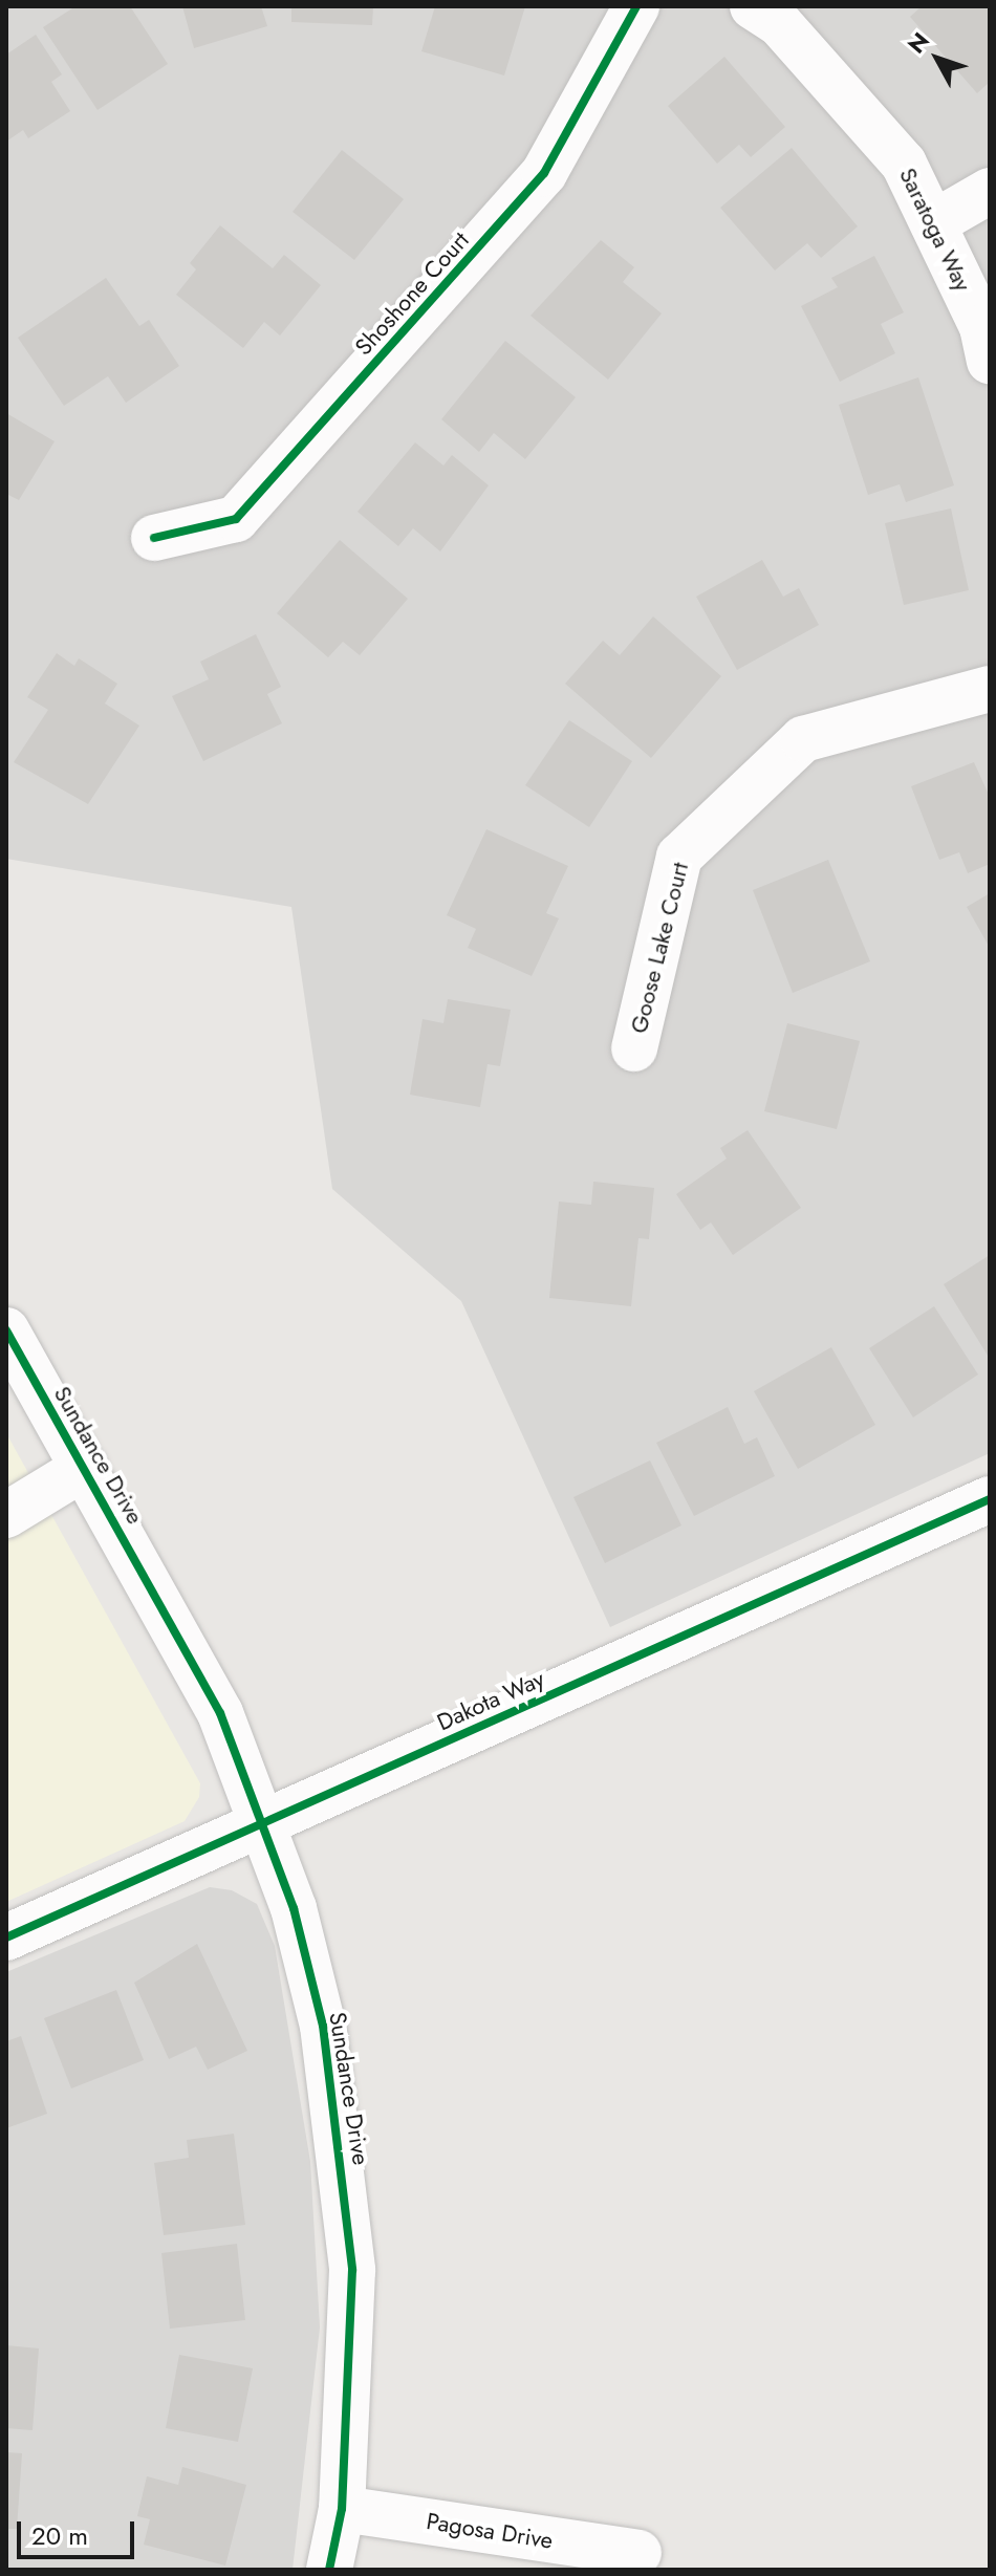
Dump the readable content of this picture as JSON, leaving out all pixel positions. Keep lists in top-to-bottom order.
{
  "streets": {
    "street": [
      "Saratoga Way",
      "Shoshone Court",
      "Goose Lake Court",
      "Sundance Drive",
      "Dakota Way",
      "Pagosa Drive"
    ]
  },
  "crossings": [
    ["Sundance Drive", "Dakota Way"],
    ["Sundance Drive", "Pagosa Drive"]
  ],
  "scale_bar": "20 m",
  "north": "top left"
}
